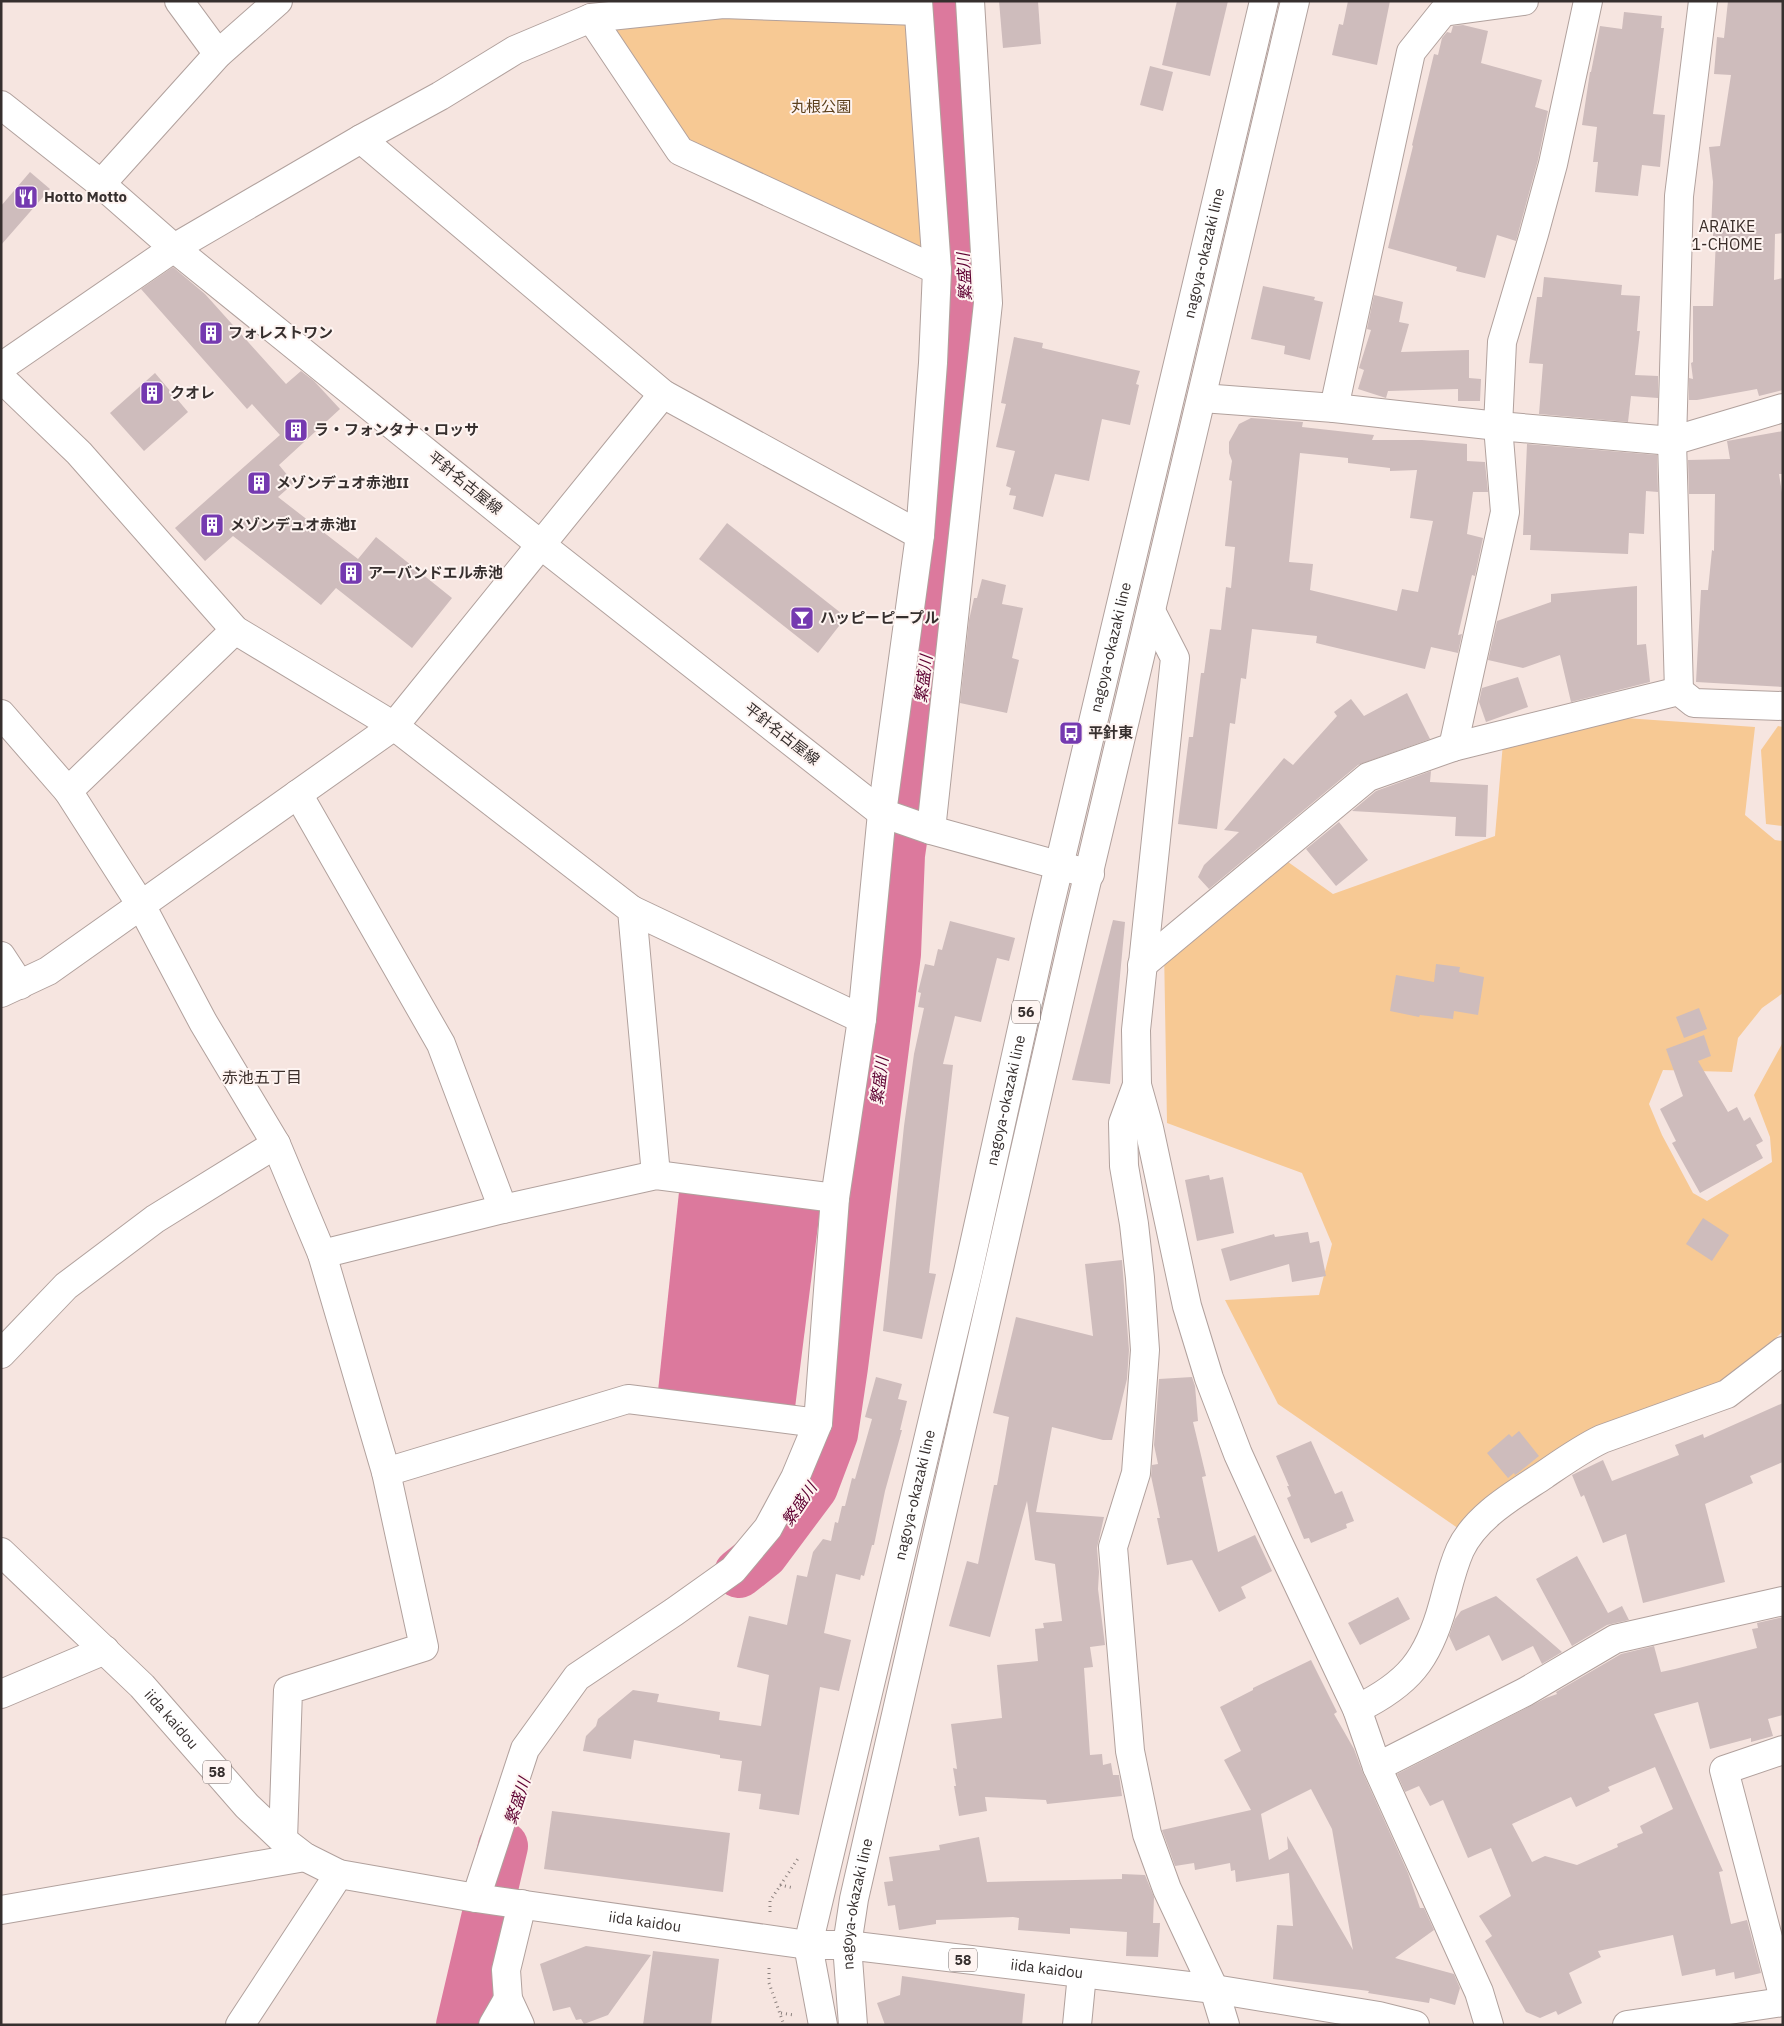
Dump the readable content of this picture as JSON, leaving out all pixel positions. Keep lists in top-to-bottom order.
{
  "streets": {
    "street": [
      "nagoya-okazaki line",
      "平針名古屋線",
      "56",
      "iida kaidou",
      "58"
    ]
  },
  "crossings": [
    ["nagoya-okazaki line", "平針名古屋線"],
    ["nagoya-okazaki line", "iida kaidou"]
  ],
  "districts": ["ARAIKE 1-CHOME", "赤池五丁目"],
  "water": ["繁盛川"],
  "parks": ["丸根公園"],
  "places": {
    "restaurant": ["Hotto Motto"],
    "building": [
      "フォレストワン",
      "クオレ",
      "ラ・フォンタナ・ロッサ",
      "メゾンデュオ赤池II",
      "メゾンデュオ赤池I",
      "アーバンドエル赤池"
    ],
    "bar": ["ハッピーピープル"],
    "bus stop": ["平針東"]
  }
}
